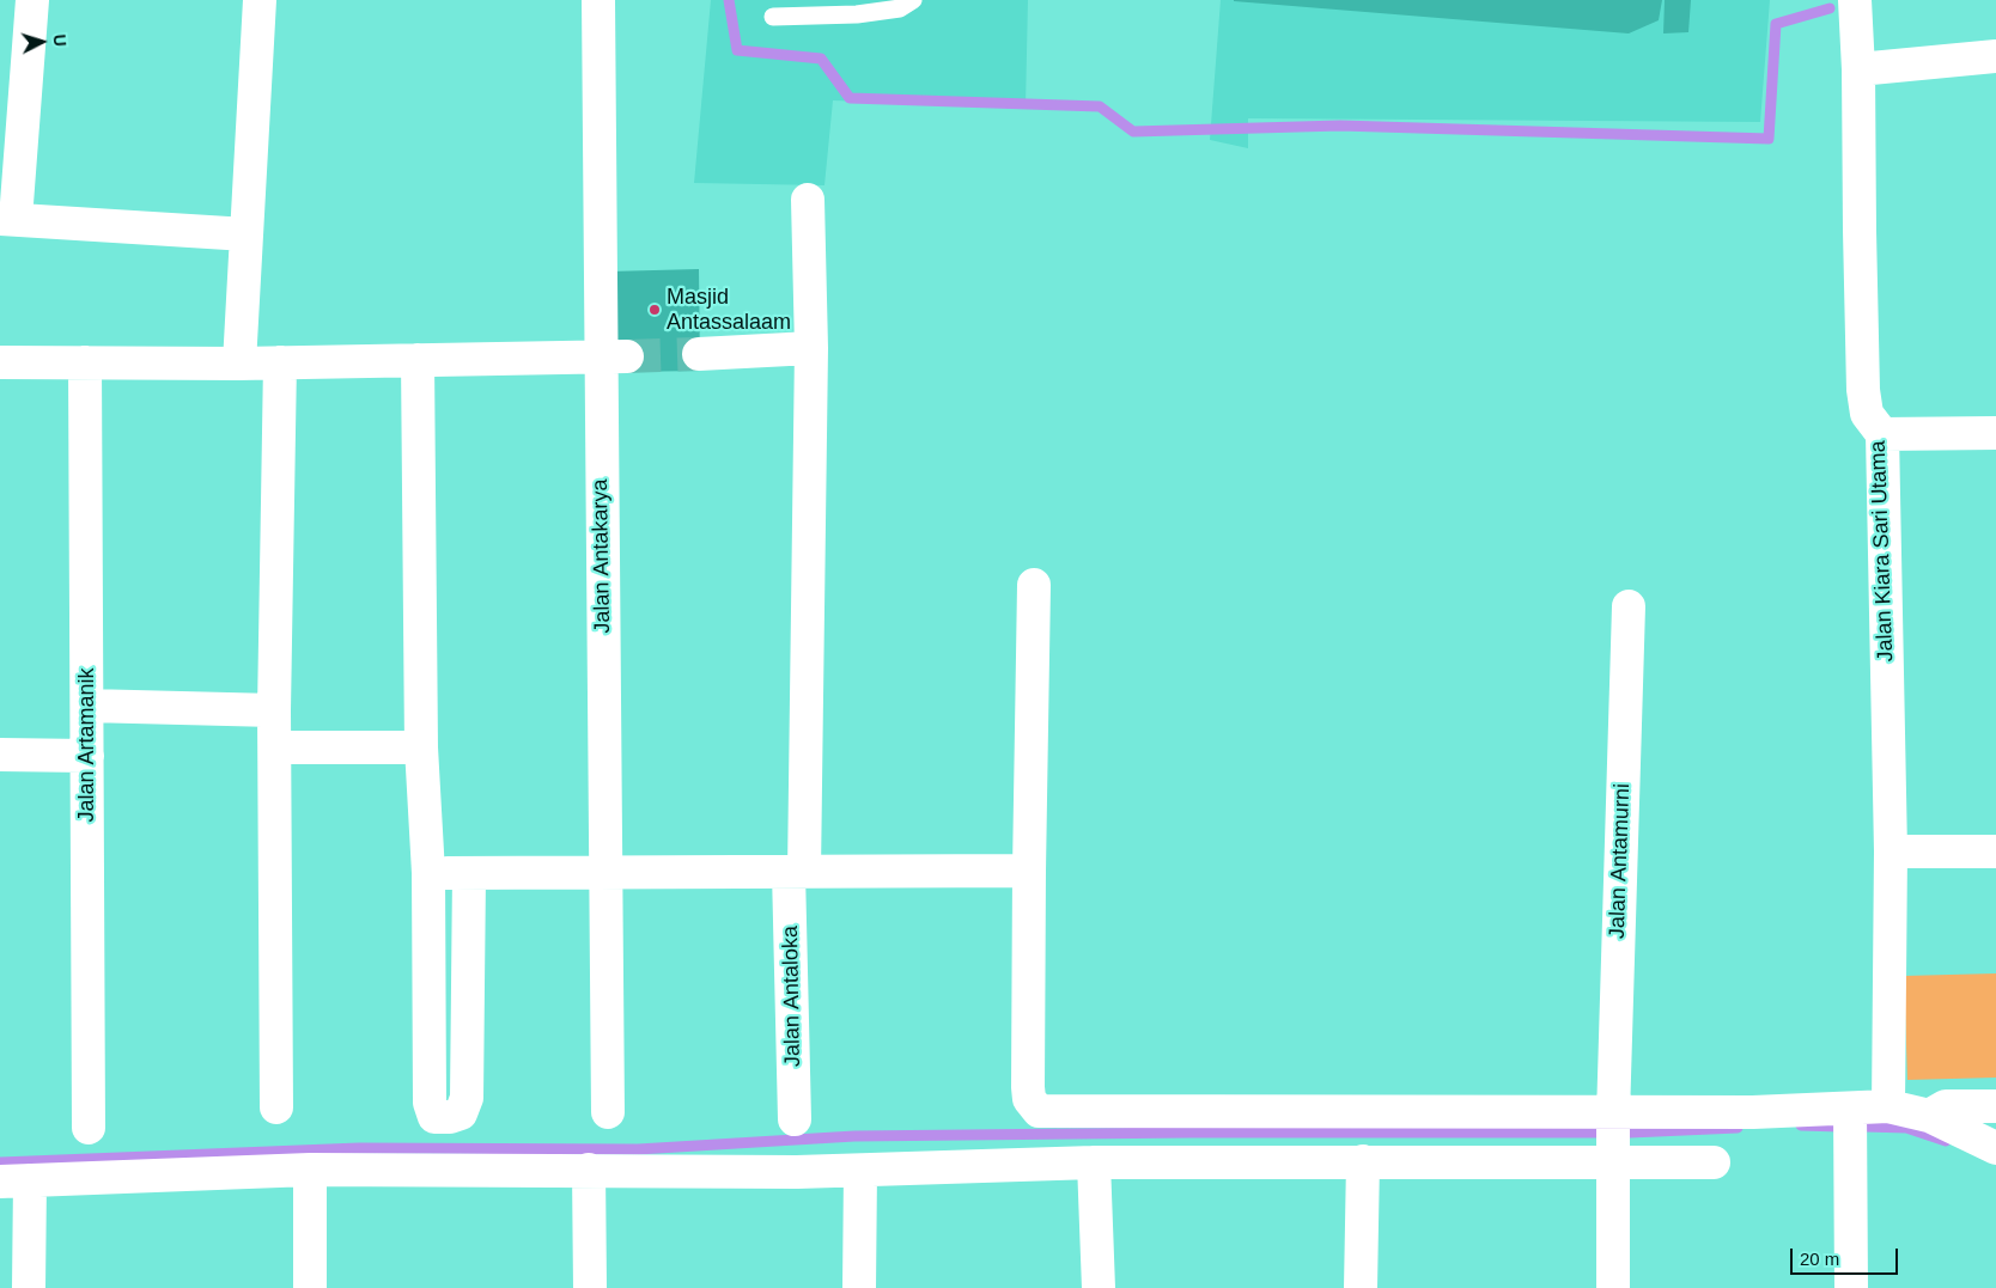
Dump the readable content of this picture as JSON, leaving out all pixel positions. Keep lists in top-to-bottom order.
{
  "streets": {
    "street": [
      "Jalan Kiara Sari Utama",
      "Jalan Antakarya",
      "Jalan Artamanik",
      "Jalan Antamurni",
      "Jalan Antaloka"
    ]
  },
  "places": ["Masjid Antassalaam"],
  "scale_bar": "20 m",
  "north": "right"
}
